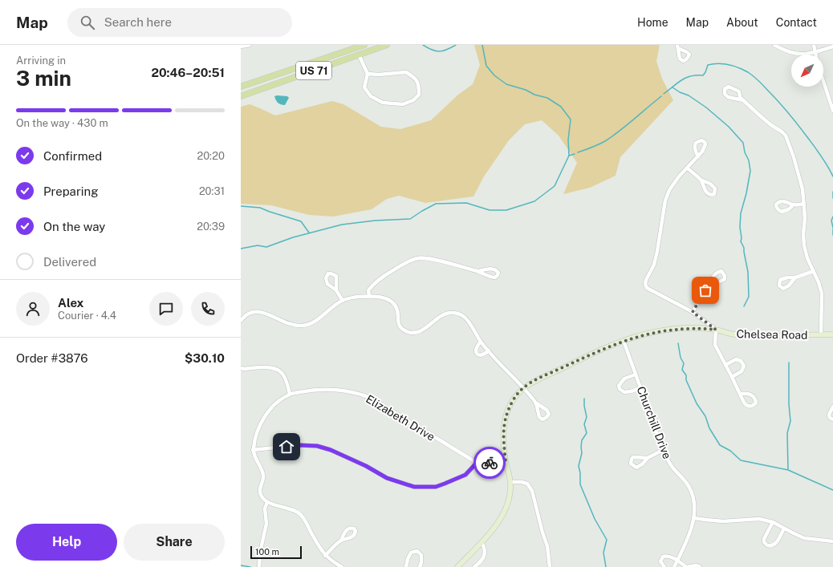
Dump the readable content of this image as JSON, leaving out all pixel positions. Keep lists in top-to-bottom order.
{
  "streets": {
    "main road": ["US 71"],
    "street": ["Chelsea Road", "Elizabeth Drive", "Churchill Drive"]
  },
  "crossings": [
    ["Chelsea Road", "Churchill Drive"]
  ],
  "scale_bar": "100 m",
  "north": "bottom left",
  "page": {
    "header": "Map",
    "search": "Search here",
    "nav": [
      "Home",
      "Map",
      "About",
      "Contact"
    ],
    "heading": ["3 min", "Arriving in", "20:46–20:51"],
    "panel": [
      "Alex",
      "Courier · 4.4",
      "Order #3876",
      "$30.10"
    ],
    "bar": "On the way · 430 m",
    "list": [
      ["Confirmed", "20:20"],
      ["Preparing", "20:31"],
      ["On the way", "20:39"],
      "Delivered"
    ],
    "buttons": ["Help", "Share"],
    "scale": "100 m"
  }
}
